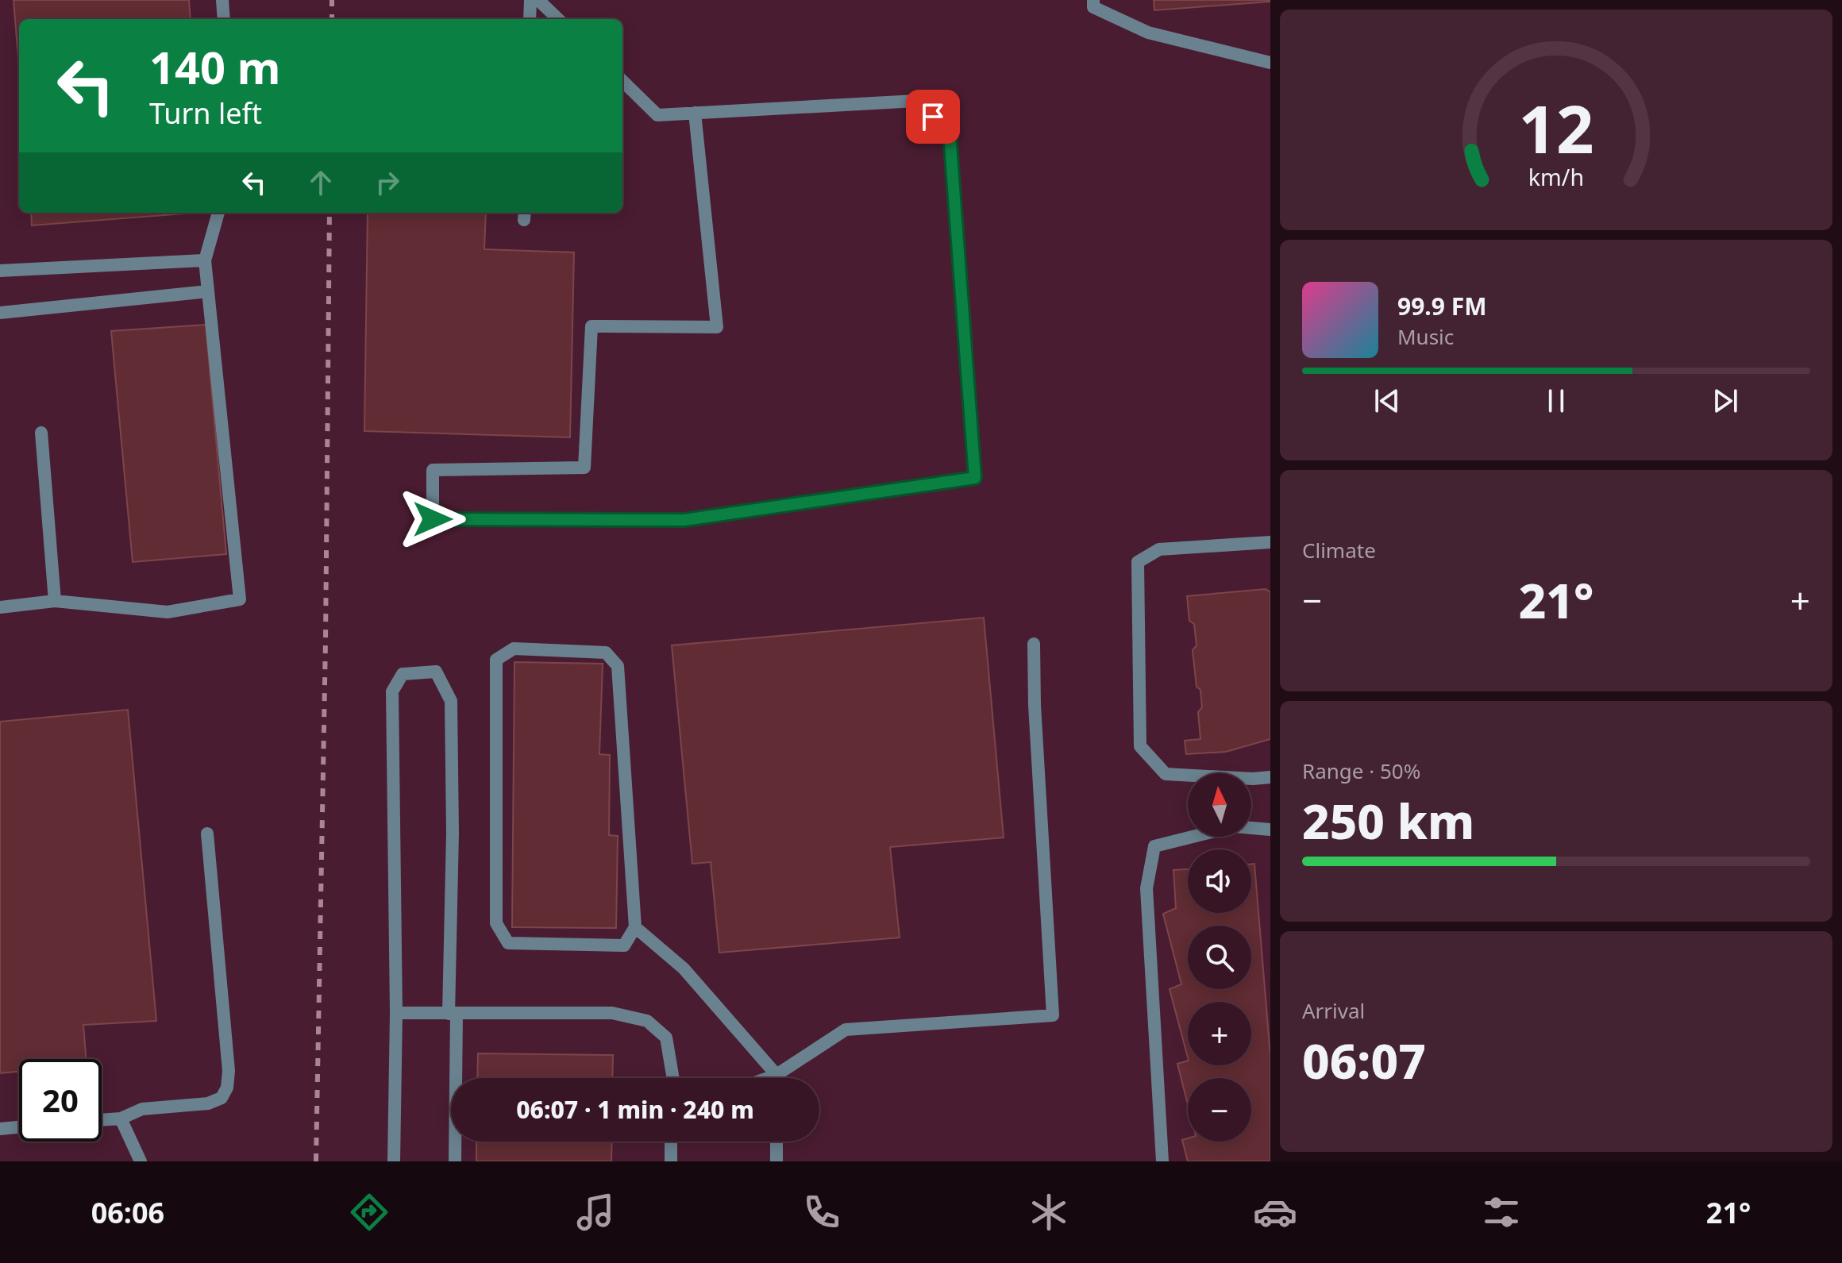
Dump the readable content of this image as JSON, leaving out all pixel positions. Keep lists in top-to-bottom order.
{
  "north": "top",
  "page": {
    "turn": ["140 m", "Turn left"],
    "song": ["99.9 FM", "Music"],
    "tile": [
      "Climate",
      ["Range · 50%", "250 km"],
      ["Arrival", "06:07"]
    ],
    "heat": ["−", "21°", "+"],
    "map_buttons": ["+", "−"],
    "limit": "20",
    "trip": "06:07 · 1 min · 240 m",
    "tabs": ["06:06", "21°"],
    "gauge": ["12", "km/h"]
  }
}
